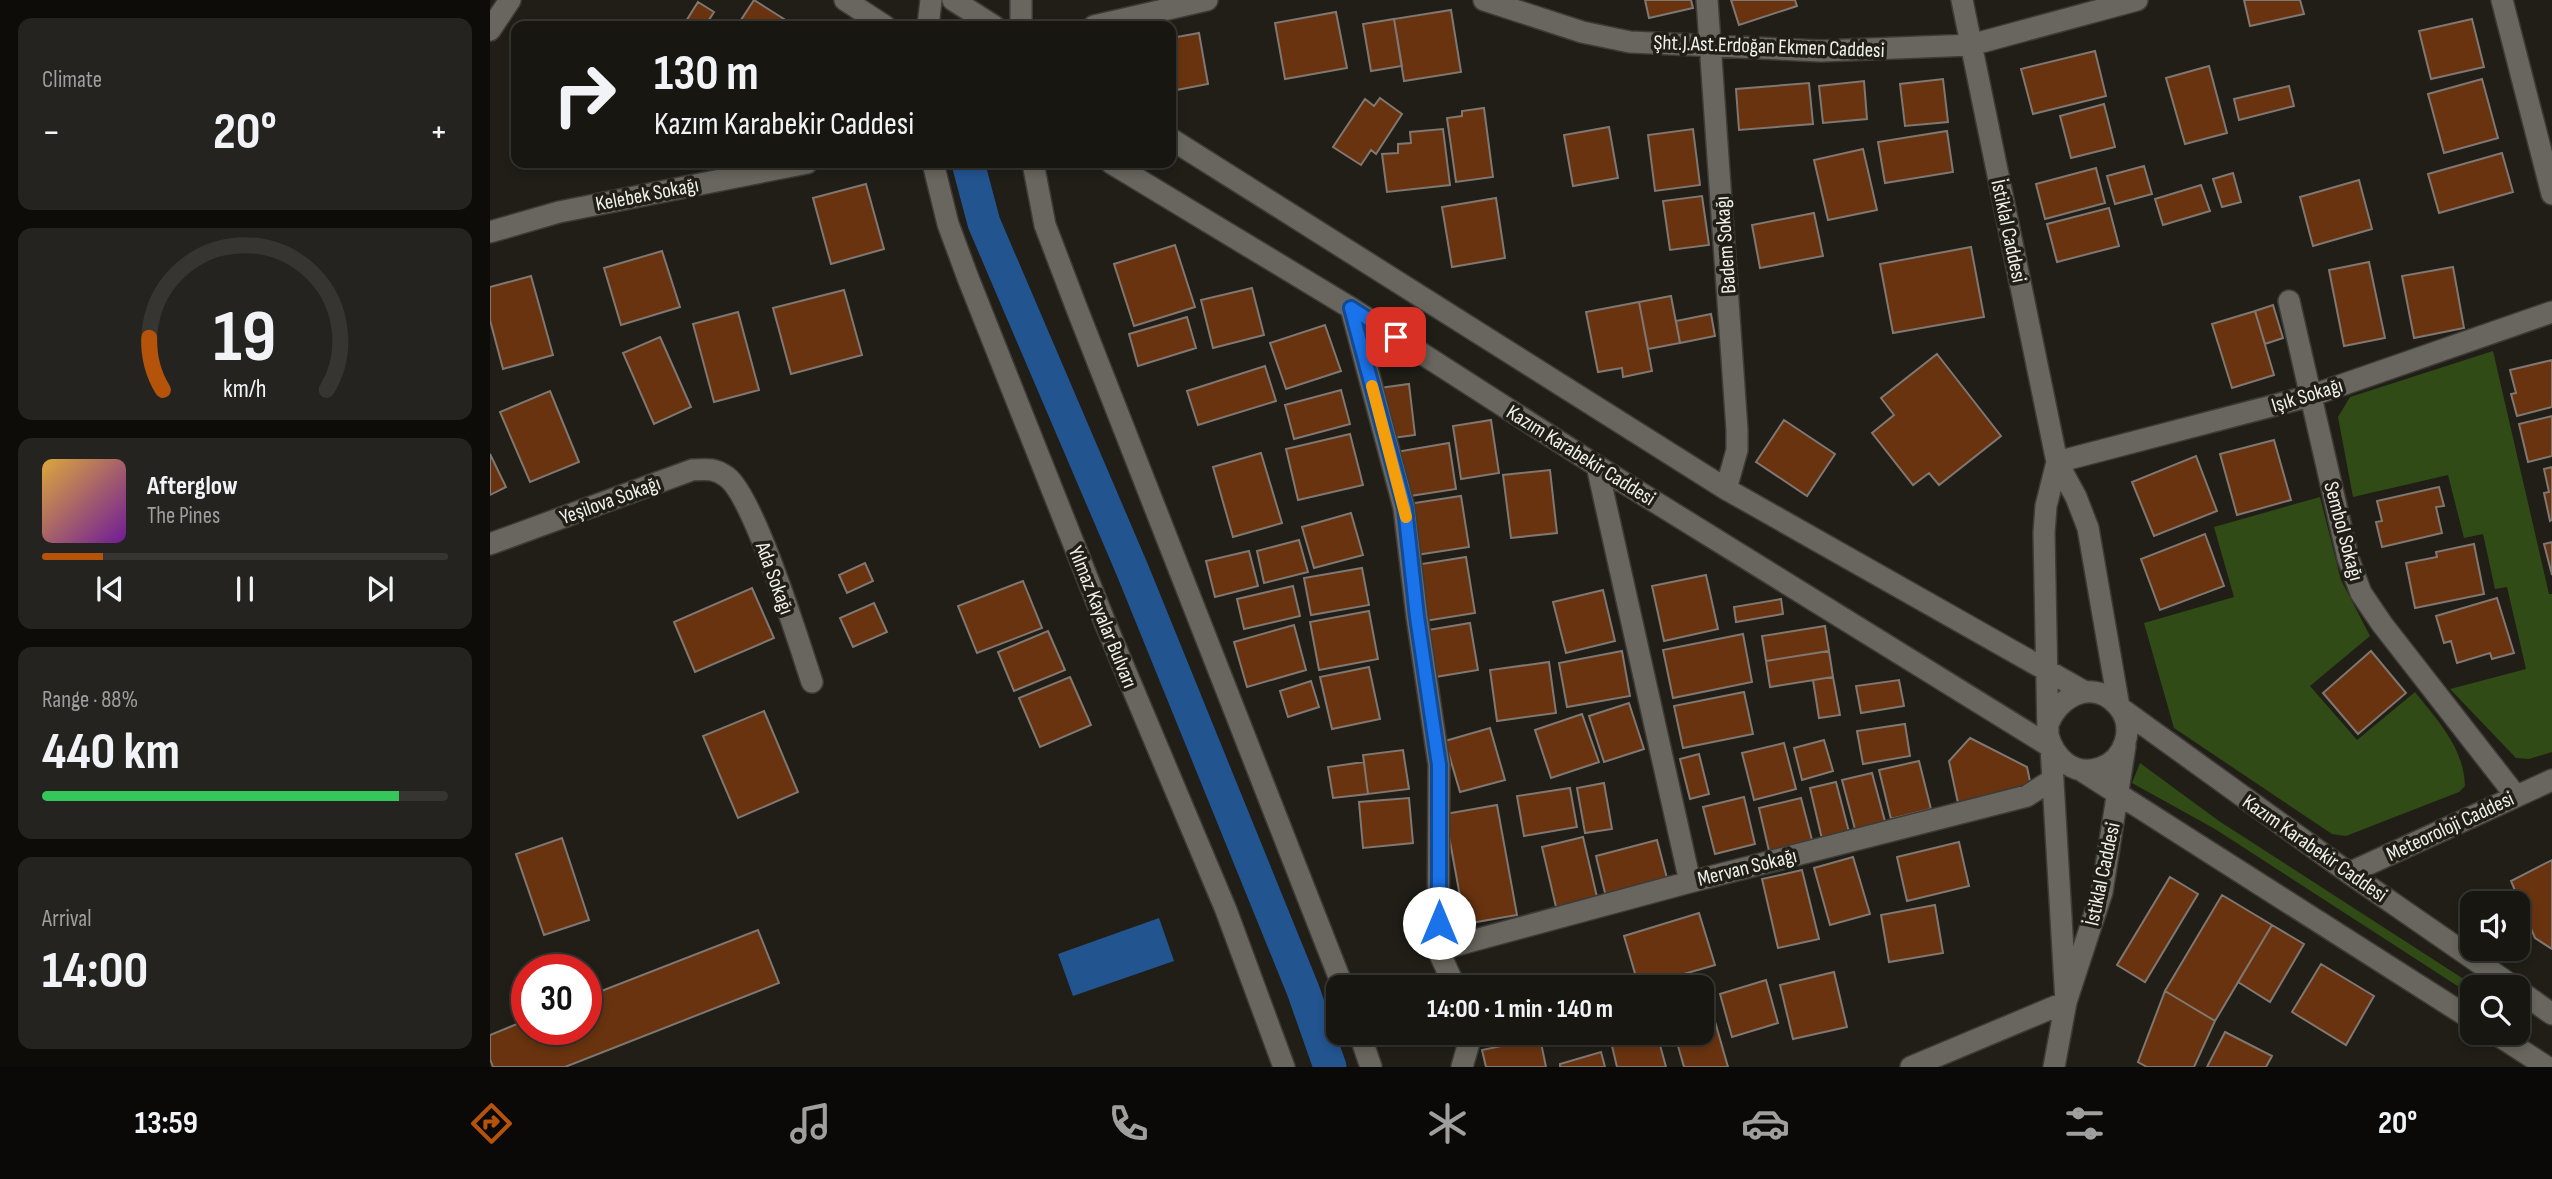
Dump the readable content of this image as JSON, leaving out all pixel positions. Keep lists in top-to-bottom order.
{
  "streets": {
    "street": [
      "Şht.J.Ast.Erdoğan Ekmen Caddesi",
      "Kelebek Sokağı",
      "İstiklal Caddesi",
      "Badem Sokağı",
      "Işık Sokağı",
      "Kazım Karabekir Caddesi",
      "Yeşilova Sokağı",
      "Sembol Sokağı",
      "Ada Sokağı",
      "Yılmaz Kayalar Bulvarı",
      "Meteoroloji Caddesi",
      "Mervan Sokağı"
    ]
  },
  "crossings": [
    ["Şht.J.Ast.Erdoğan Ekmen Caddesi", "İstiklal Caddesi"],
    ["Şht.J.Ast.Erdoğan Ekmen Caddesi", "Badem Sokağı"],
    ["İstiklal Caddesi", "Işık Sokağı"],
    ["İstiklal Caddesi", "Kazım Karabekir Caddesi"],
    ["İstiklal Caddesi", "Mervan Sokağı"],
    ["Işık Sokağı", "Sembol Sokağı"],
    ["Kazım Karabekir Caddesi", "Meteoroloji Caddesi"],
    ["Yeşilova Sokağı", "Ada Sokağı"],
    ["Sembol Sokağı", "Meteoroloji Caddesi"]
  ],
  "page": {
    "tile": [
      "Climate",
      ["Range · 88%", "440 km"],
      ["Arrival", "14:00"]
    ],
    "turn": ["130 m", "Kazım Karabekir Caddesi"],
    "heat": ["−", "20°", "+"],
    "song": ["Afterglow", "The Pines"],
    "limit": "30",
    "trip": "14:00 · 1 min · 140 m",
    "tabs": ["13:59", "20°"],
    "gauge": ["19", "km/h"]
  }
}
